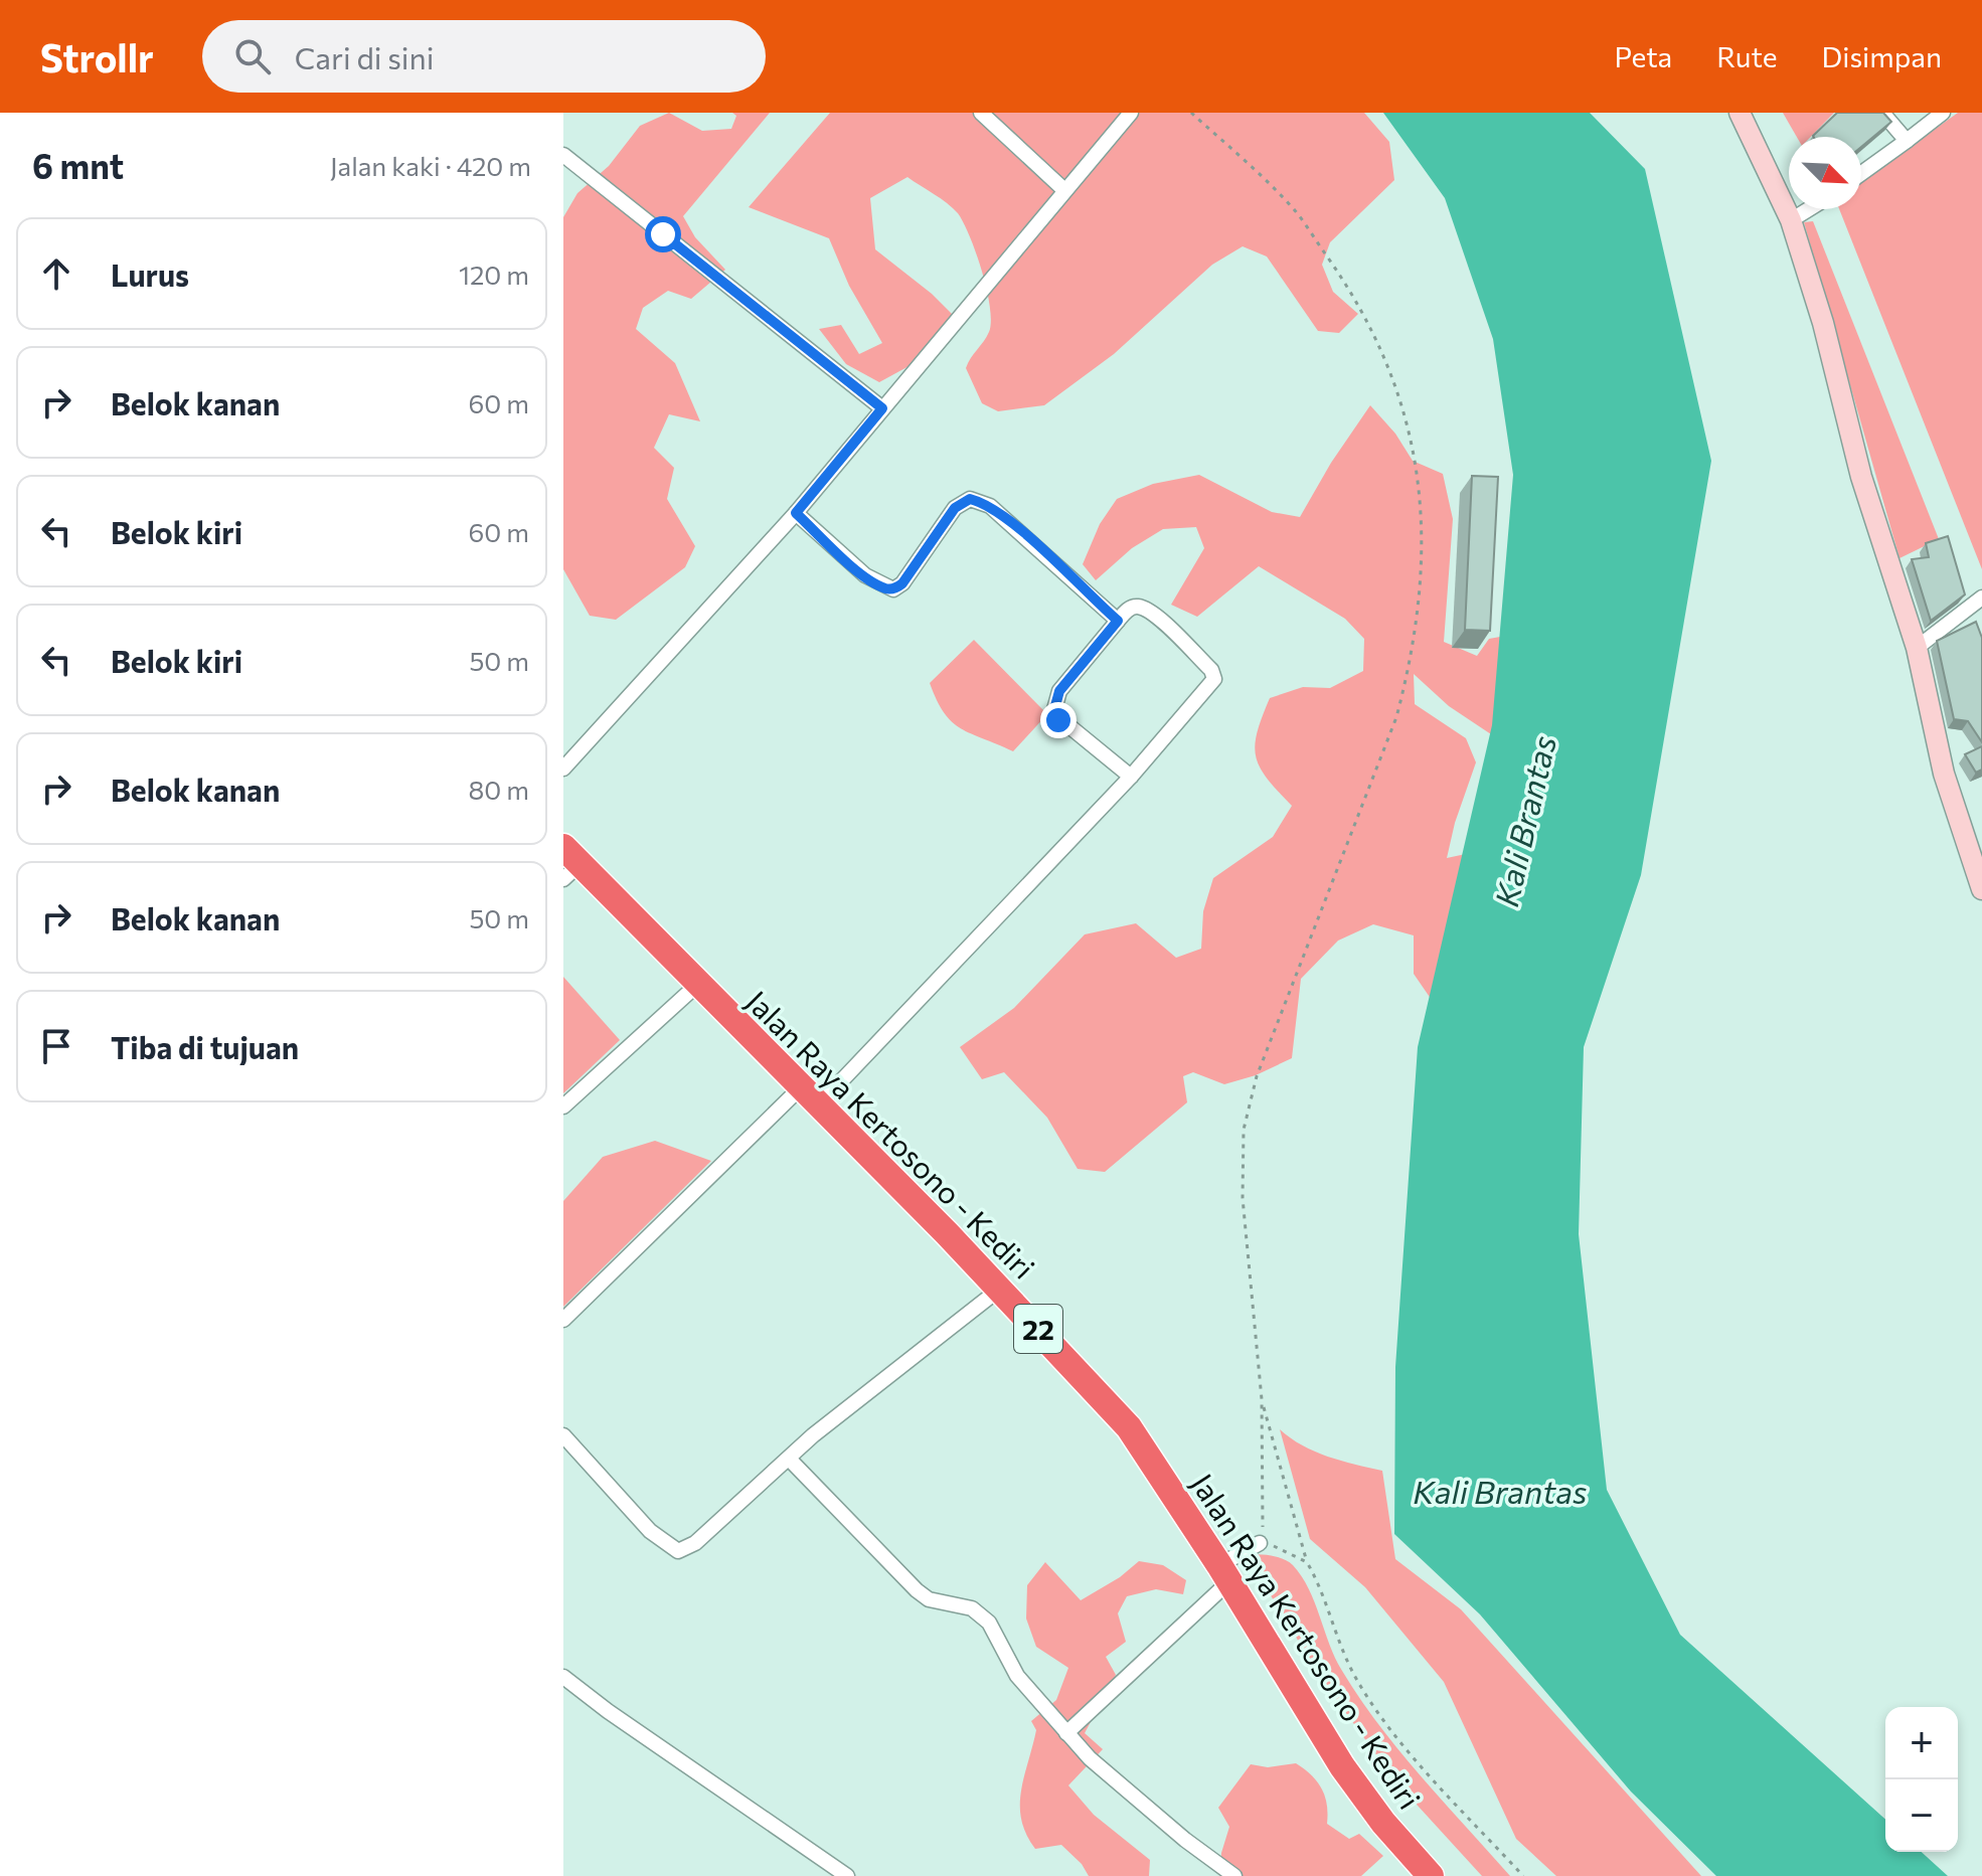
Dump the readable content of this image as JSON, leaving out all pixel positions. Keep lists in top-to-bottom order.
{
  "streets": {
    "highway": ["Jalan Raya Kertosono - Kediri", "22"]
  },
  "water": ["Kali Brantas"],
  "north": "bottom right",
  "page": {
    "header": "Strollr",
    "search": "Cari di sini",
    "nav": ["Peta", "Rute", "Disimpan"],
    "heading": ["6 mnt", "Jalan kaki · 420 m"],
    "list": [
      ["Lurus", "120 m"],
      ["Belok kanan", "60 m"],
      ["Belok kiri", "60 m"],
      ["Belok kiri", "50 m"],
      ["Belok kanan", "80 m"],
      ["Belok kanan", "50 m"],
      "Tiba di tujuan"
    ],
    "map_buttons": ["+", "−"]
  }
}
